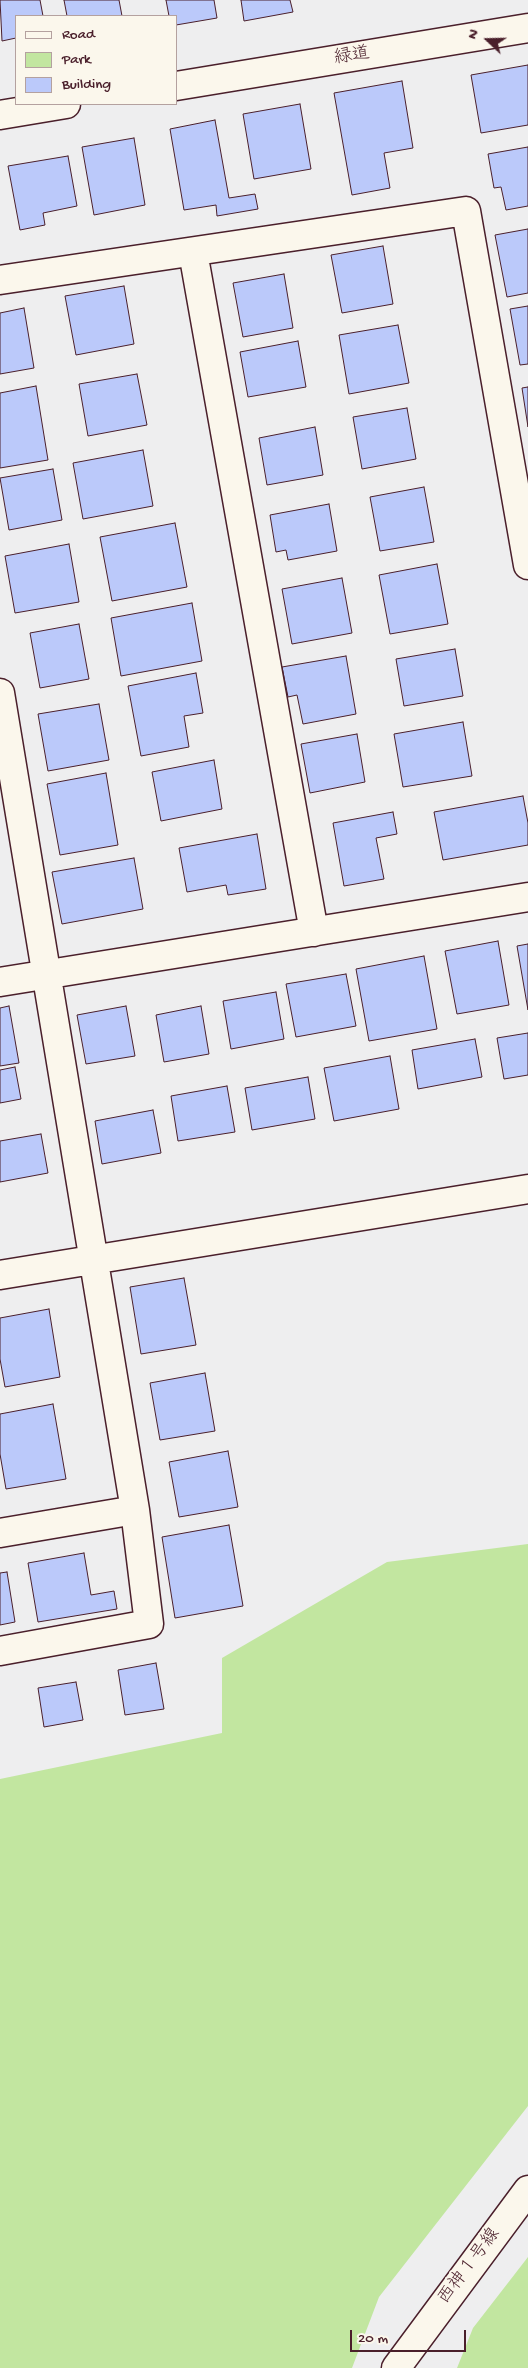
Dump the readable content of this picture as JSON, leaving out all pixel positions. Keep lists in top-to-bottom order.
{
  "streets": {
    "street": ["緑道", "西神１号線"]
  },
  "legend": ["Road", "Park", "Building"],
  "scale_bar": "20 m",
  "north": "left"
}
